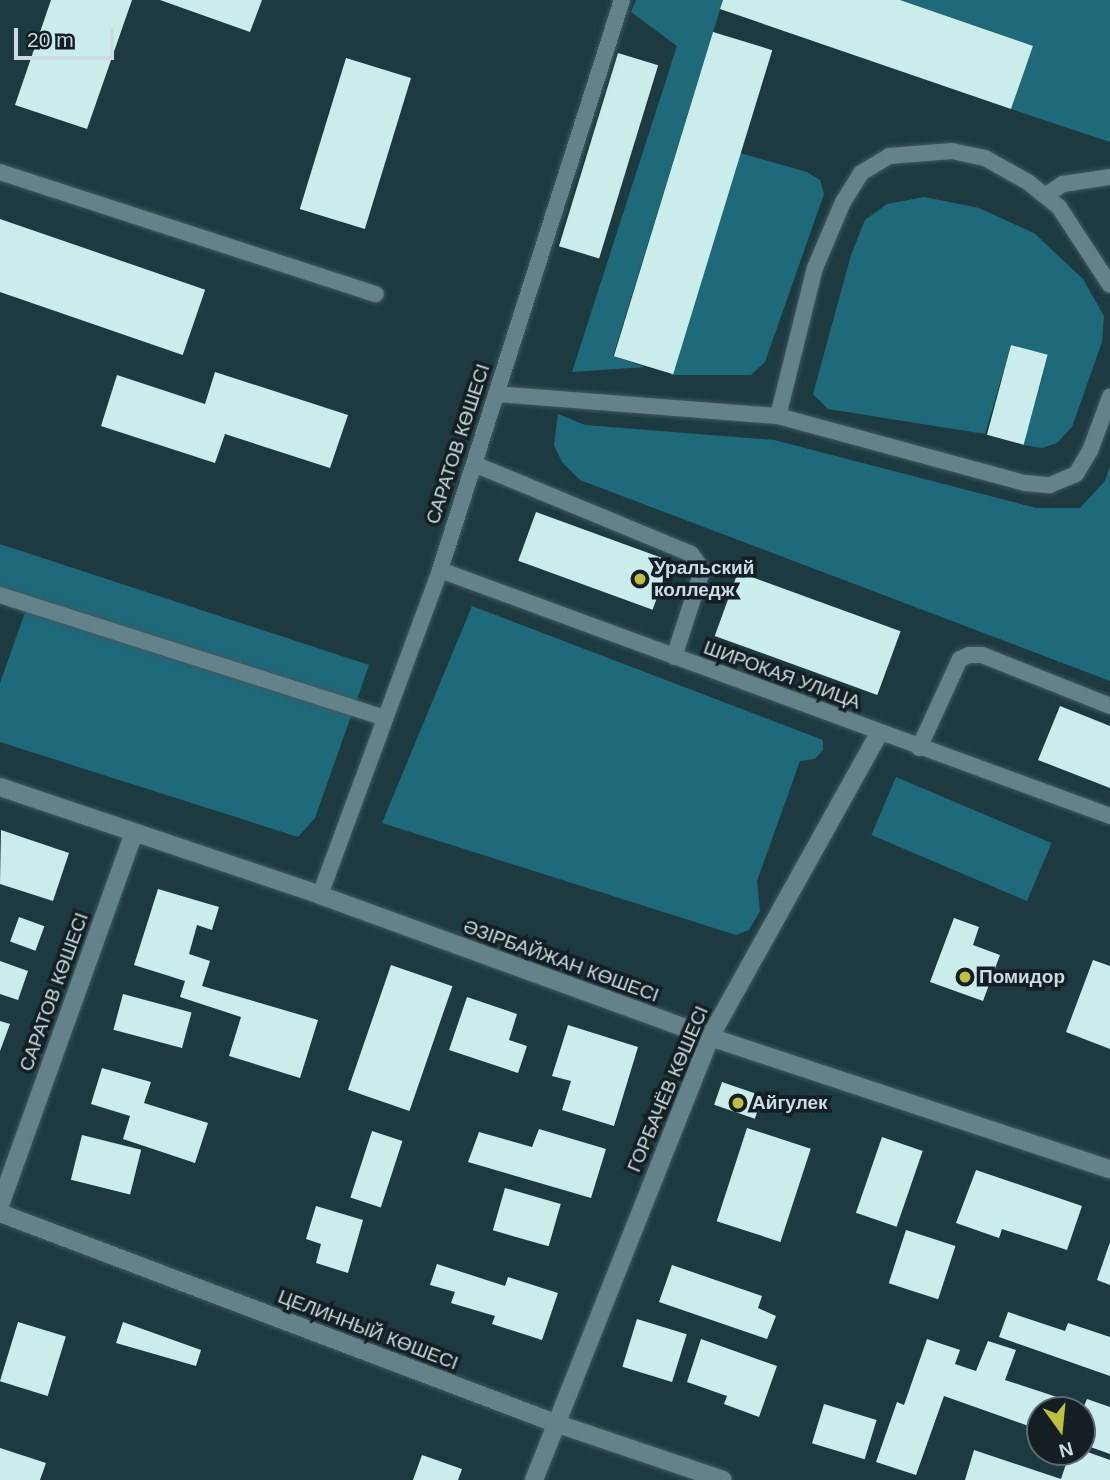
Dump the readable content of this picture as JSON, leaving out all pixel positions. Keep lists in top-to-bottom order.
{
  "streets": {
    "street": [
      "САРАТОВ КӨШЕСІ",
      "ӘЗІРБАЙЖАН КӨШЕСІ",
      "ГОРБАЧЁВ КӨШЕСІ",
      "ЦЕЛИННЫЙ КӨШЕСІ"
    ],
    "lane": ["ШИРОКАЯ УЛИЦА"]
  },
  "crossings": [
    ["САРАТОВ КӨШЕСІ", "ШИРОКАЯ УЛИЦА"],
    ["САРАТОВ КӨШЕСІ", "ӘЗІРБАЙЖАН КӨШЕСІ"],
    ["ШИРОКАЯ УЛИЦА", "ГОРБАЧЁВ КӨШЕСІ"],
    ["ӘЗІРБАЙЖАН КӨШЕСІ", "ГОРБАЧЁВ КӨШЕСІ"],
    ["ГОРБАЧЁВ КӨШЕСІ", "ЦЕЛИННЫЙ КӨШЕСІ"]
  ],
  "places": ["Уральский колледж", "Помидор", "Айгулек"],
  "scale_bar": "20 m",
  "north": "bottom"
}
